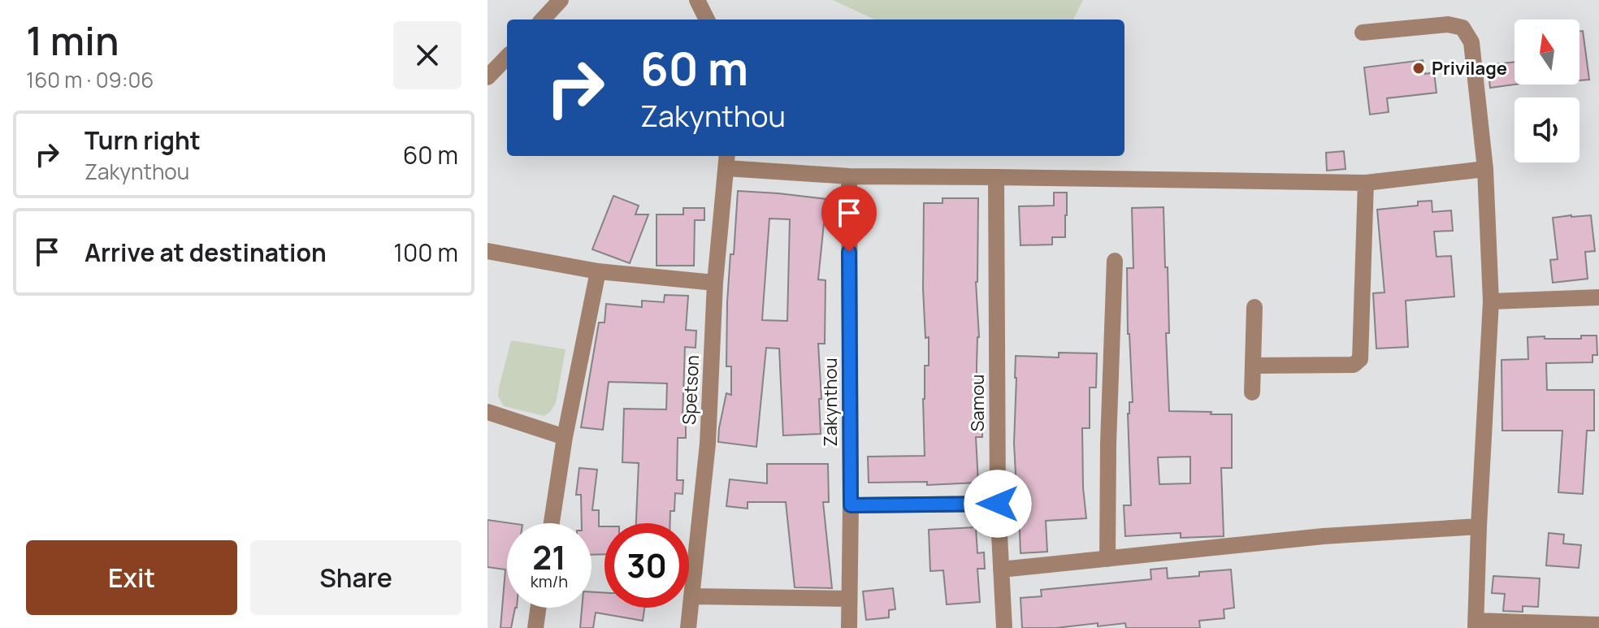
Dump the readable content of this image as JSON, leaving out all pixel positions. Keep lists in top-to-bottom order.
{
  "streets": {
    "street": ["Spetson", "Zakynthou", "Samou"]
  },
  "places": ["Privilage"],
  "north": "top",
  "page": {
    "heading": ["1 min", "160 m · 09:06"],
    "turn": ["60 m", "Zakynthou"],
    "list": [
      {
        "name": "Turn right",
        "note": "Zakynthou",
        "value": "60 m"
      },
      {
        "name": "Arrive at destination",
        "value": "100 m"
      }
    ],
    "speed": "21 km/h",
    "limit": "30",
    "buttons": ["Exit", "Share"]
  }
}
